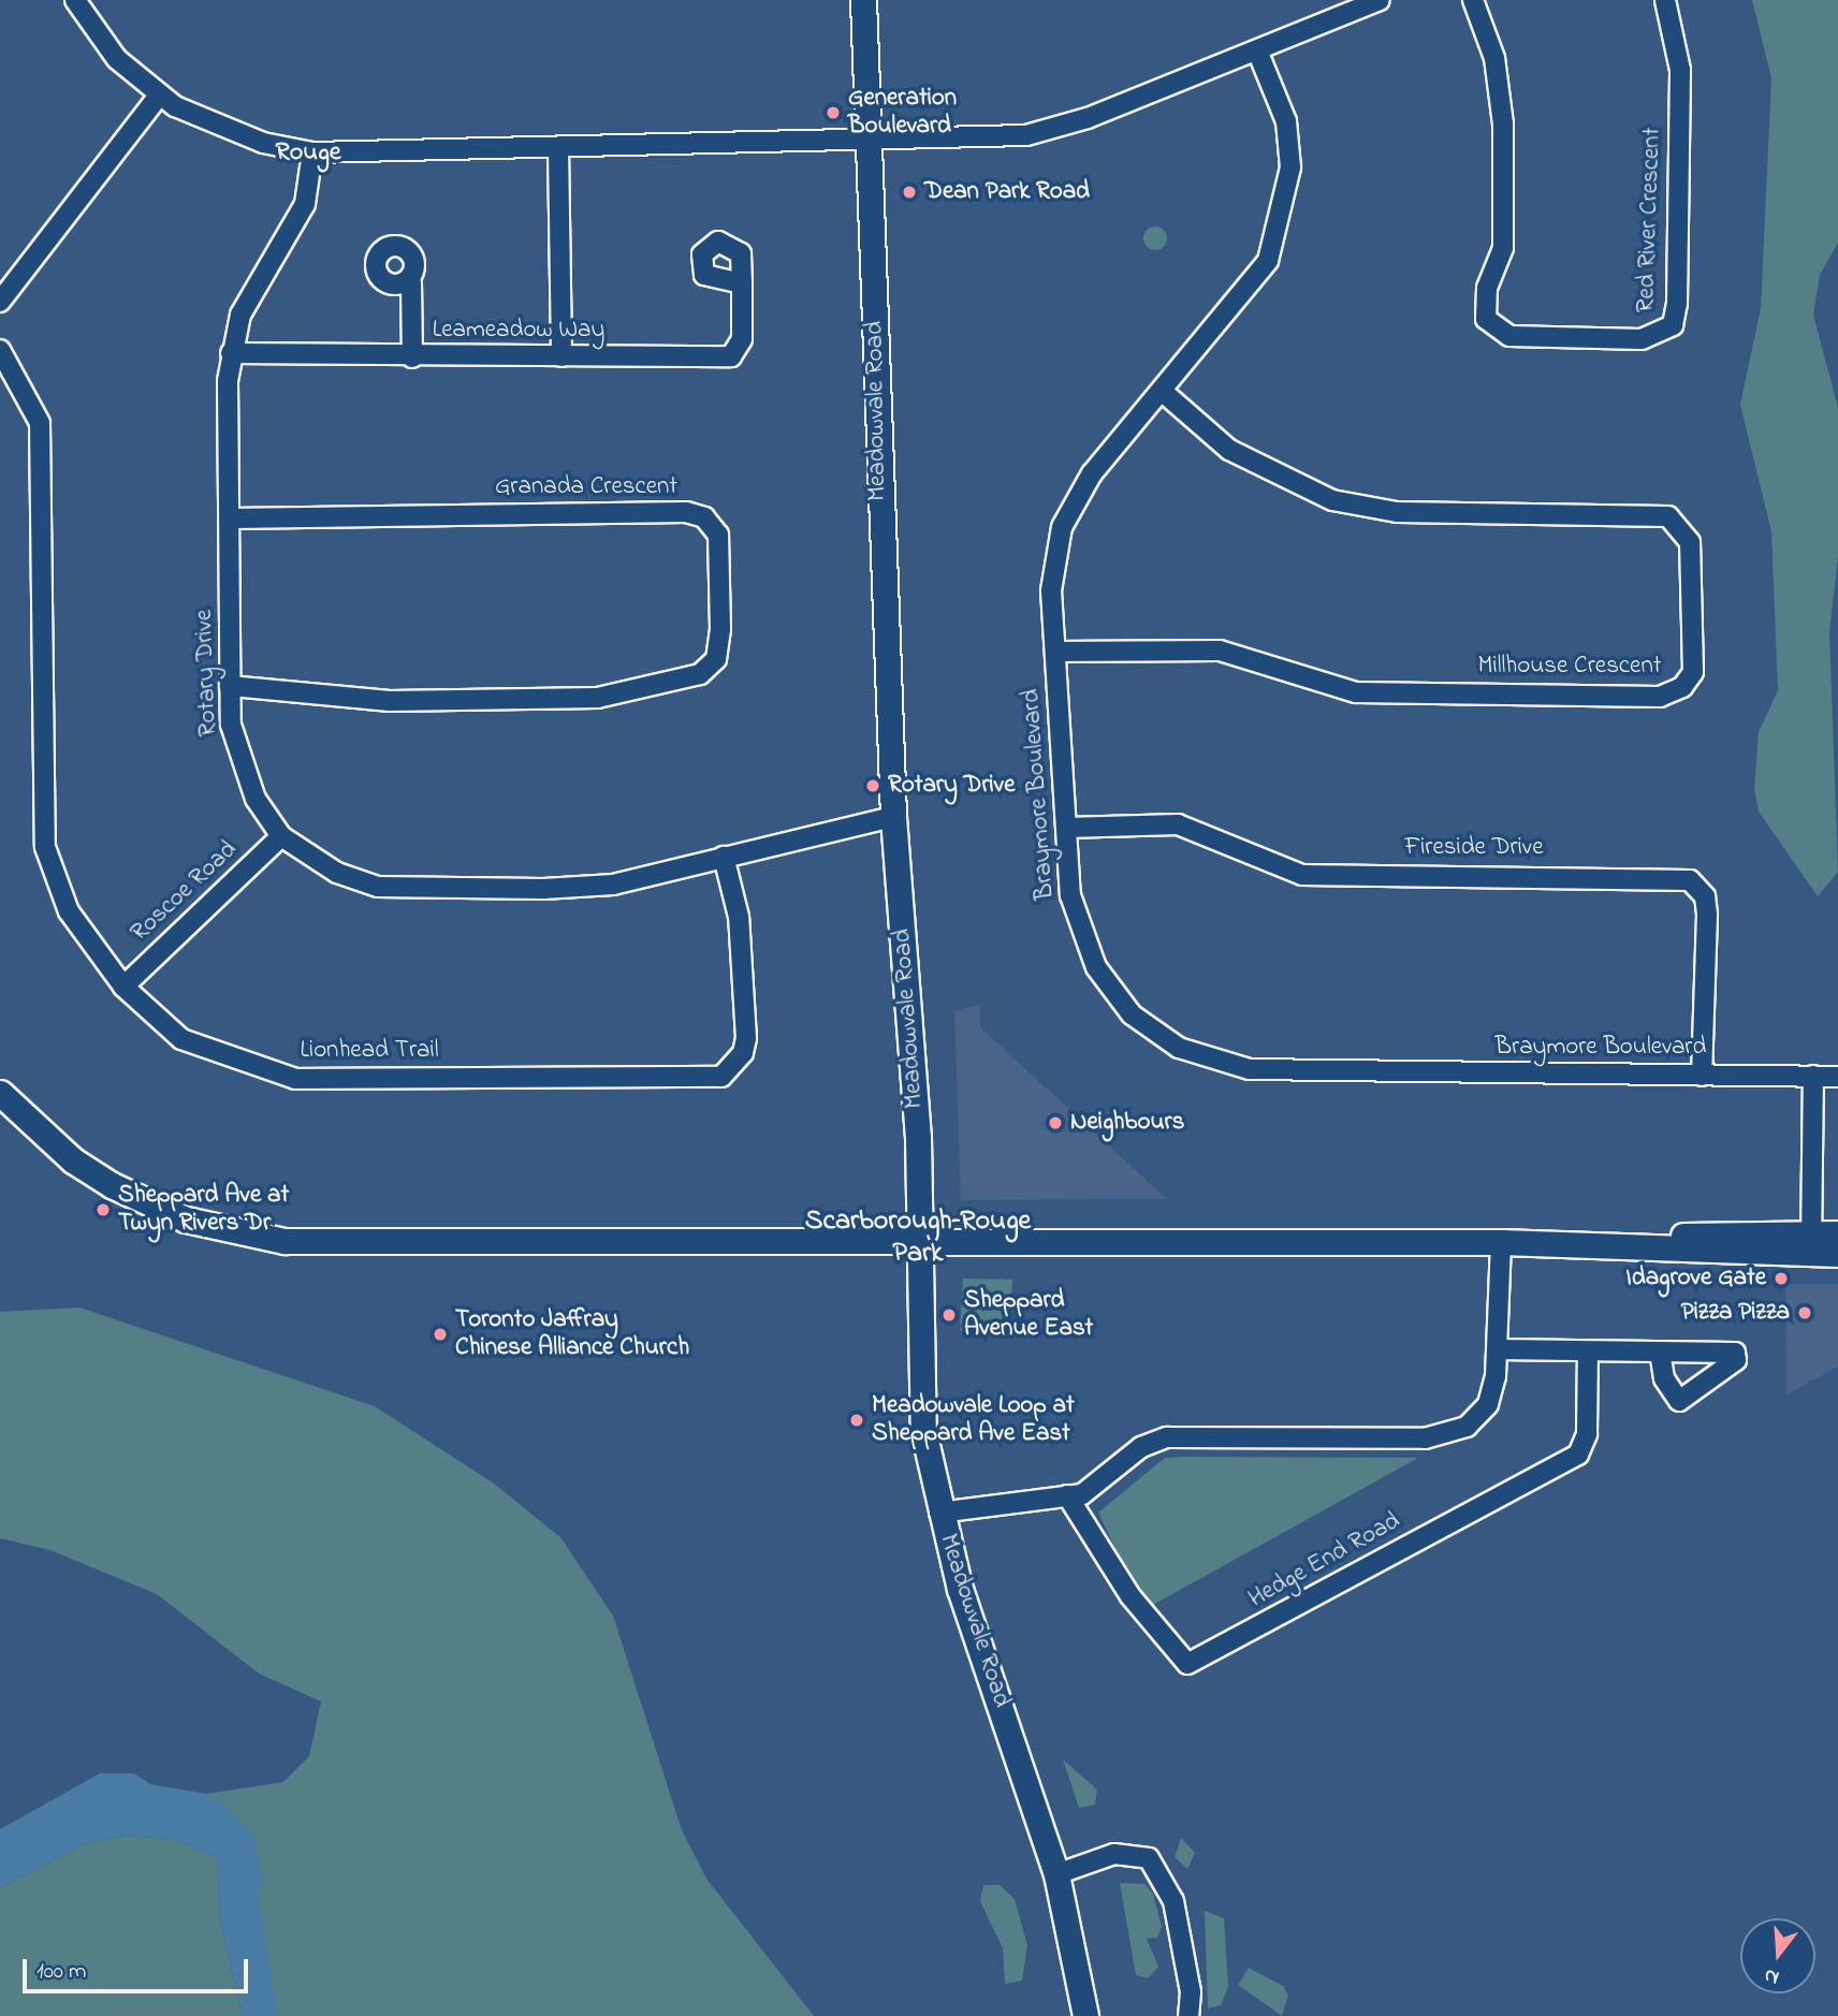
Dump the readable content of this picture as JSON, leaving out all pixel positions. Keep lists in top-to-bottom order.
{
  "streets": {
    "main road": ["Meadowvale Road"],
    "street": [
      "Red River Crescent",
      "Leameadow Way",
      "Granada Crescent",
      "Millhouse Crescent",
      "Rotary Drive",
      "Braymore Boulevard",
      "Fireside Drive",
      "Roscoe Road",
      "Lionhead Trail",
      "Hedge End Road"
    ]
  },
  "crossings": [
    ["Leameadow Way", "Rotary Drive"],
    ["Meadowvale Road", "Rotary Drive"],
    ["Granada Crescent", "Rotary Drive"],
    ["Millhouse Crescent", "Braymore Boulevard"],
    ["Rotary Drive", "Roscoe Road"],
    ["Rotary Drive", "Lionhead Trail"],
    ["Braymore Boulevard", "Fireside Drive"],
    ["Roscoe Road", "Lionhead Trail"]
  ],
  "districts": ["Rouge", "Scarborough–Rouge Park"],
  "places": [
    "Generation Boulevard",
    "Dean Park Road",
    "Rotary Drive",
    "Neighbours",
    "Sheppard Ave at Twyn Rivers Dr",
    "Idagrove Gate",
    "Pizza Pizza",
    "Sheppard Avenue East",
    "Toronto Jaffray Chinese Alliance Church",
    "Meadowvale Loop at Sheppard Ave East"
  ],
  "scale_bar": "100 m",
  "north": "bottom"
}
